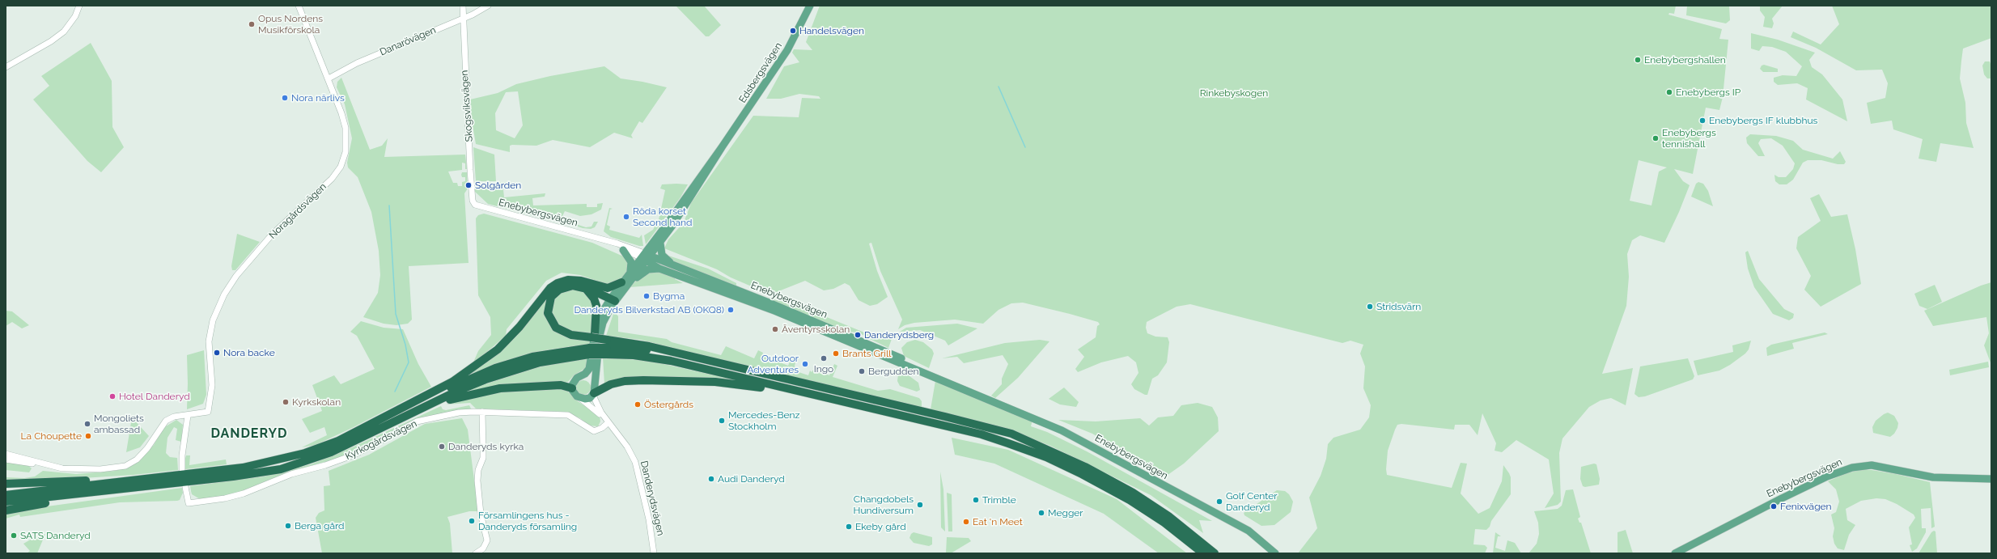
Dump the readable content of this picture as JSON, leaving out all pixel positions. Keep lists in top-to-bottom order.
{
  "streets": {
    "main road": ["Edsbergsvägen", "Enebybergsvägen", "Danderydsvägen"],
    "street": [
      "Danarövägen",
      "Skogsviksvägen",
      "Noragårdsvägen",
      "Kyrkogårdsvägen"
    ]
  },
  "crossings": [
    ["Danarövägen", "Skogsviksvägen"],
    ["Danarövägen", "Noragårdsvägen"],
    ["Edsbergsvägen", "Enebybergsvägen"],
    ["Edsbergsvägen", "Danderydsvägen"],
    ["Skogsviksvägen", "Enebybergsvägen"],
    ["Enebybergsvägen", "Danderydsvägen"],
    ["Kyrkogårdsvägen", "Danderydsvägen"]
  ],
  "districts": ["DANDERYD"],
  "parks": ["Rinkebyskogen"],
  "places": [
    "Opus Nordens Musikförskola",
    "Handelsvägen",
    "Enebybergshallen",
    "Enebybergs IP",
    "Nora närlivs",
    "Enebybergs IF klubbhus",
    "Enebybergs tennishall",
    "Solgården",
    "Röda korset Second hand",
    "Bygma",
    "Stridsvärn",
    "Danderyds Bilverkstad AB (OKQ8)",
    "Äventyrsskolan",
    "Danderydsberg",
    "Nora backe",
    "Brants Grill",
    "Ingo",
    "Outdoor Adventures",
    "Bergudden",
    "Hotel Danderyd",
    "Kyrkskolan",
    "Östergårds",
    "Mercedes-Benz Stockholm",
    "Mongoliets ambassad",
    "La Choupette",
    "Danderyds kyrka",
    "Audi Danderyd",
    "Trimble",
    "Golf Center Danderyd",
    "Changdobels Hundiversum",
    "Fenixvägen",
    "Megger",
    "Församlingens hus - Danderyds församling",
    "Eat 'n Meet",
    "Berga gård",
    "Ekeby gård",
    "SATS Danderyd"
  ]
}
